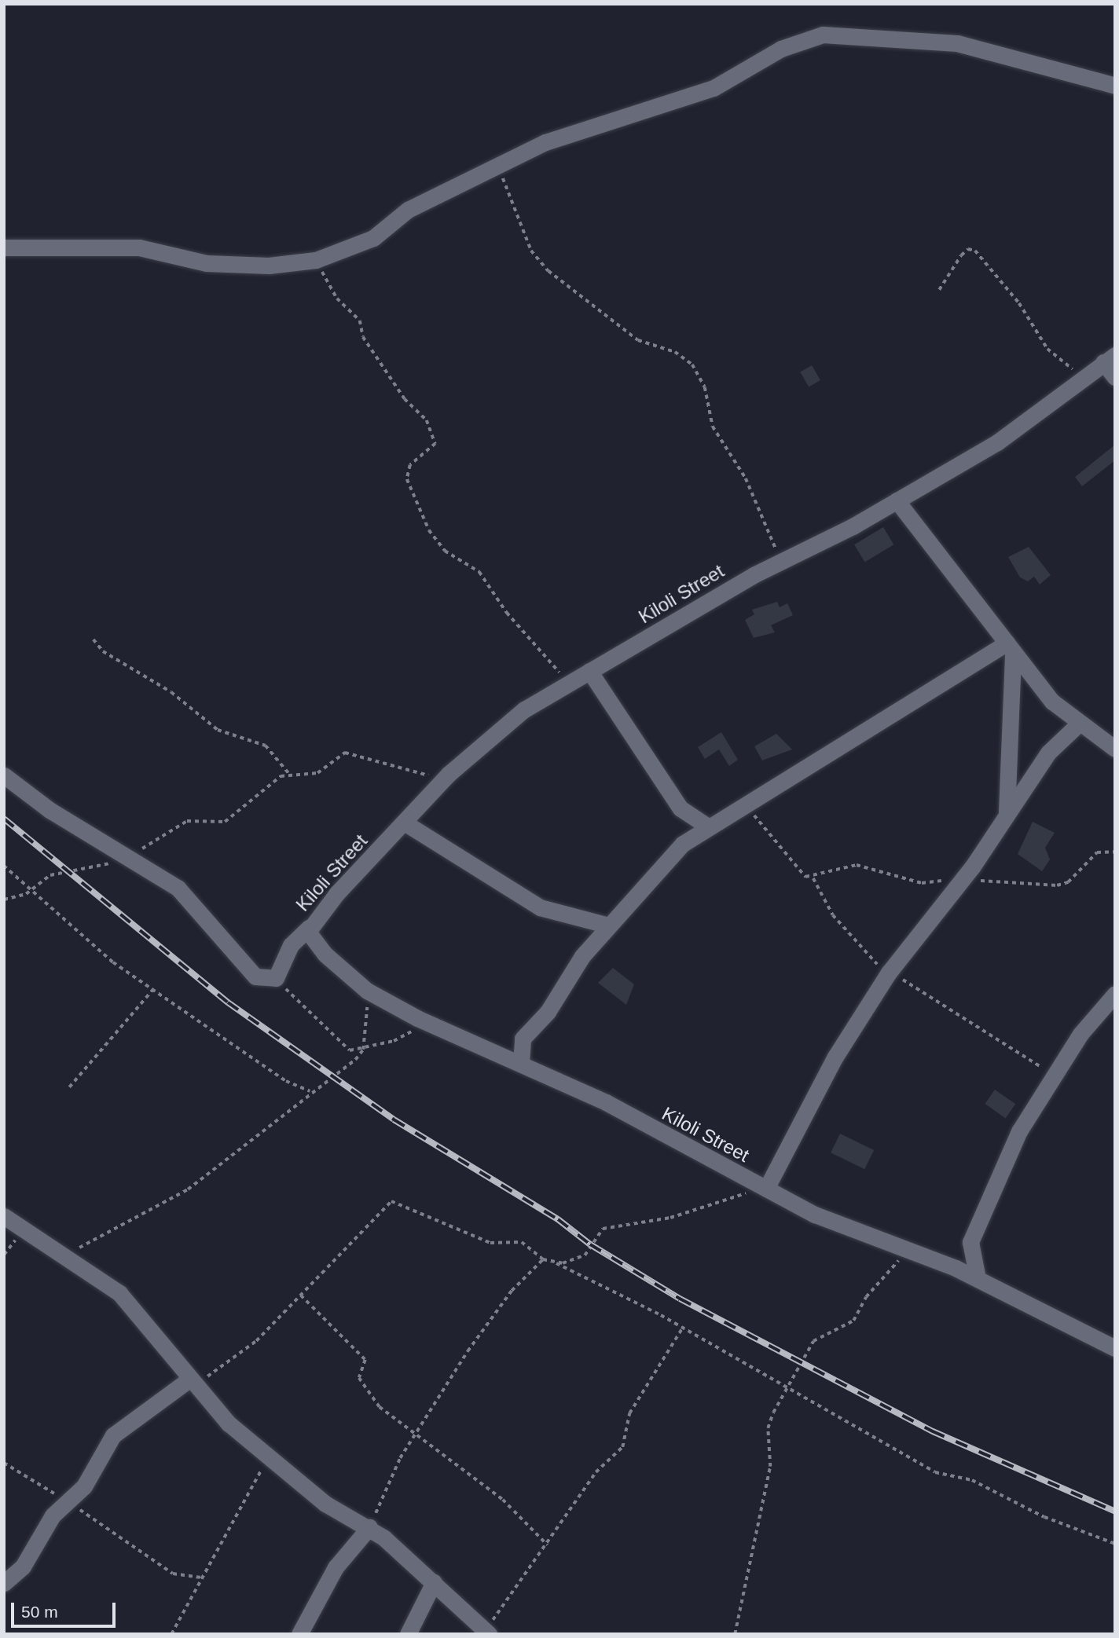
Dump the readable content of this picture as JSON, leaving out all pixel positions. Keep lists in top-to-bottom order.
{
  "streets": {
    "street": ["Kiloli Street"]
  },
  "scale_bar": "50 m"
}
